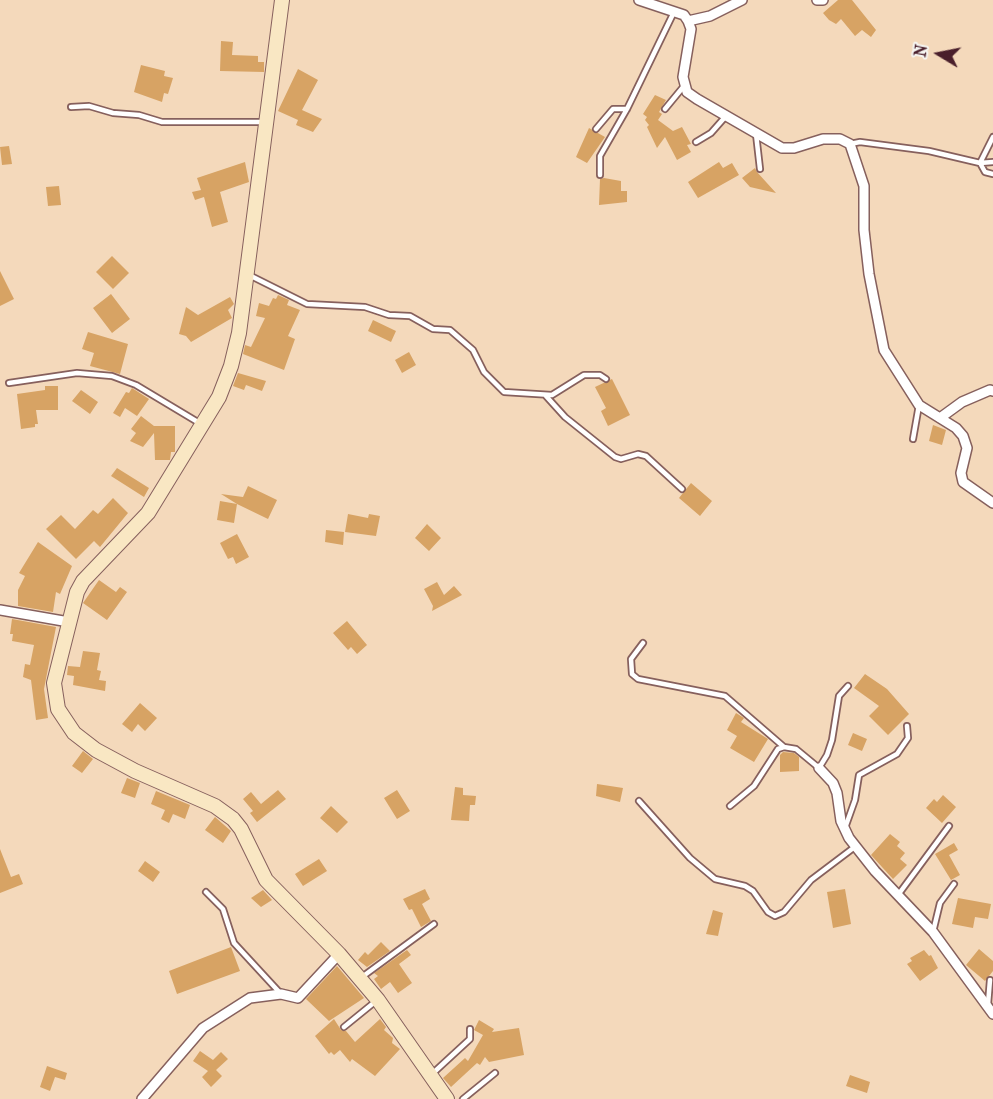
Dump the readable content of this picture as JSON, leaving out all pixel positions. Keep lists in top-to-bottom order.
{
  "north": "left"
}
